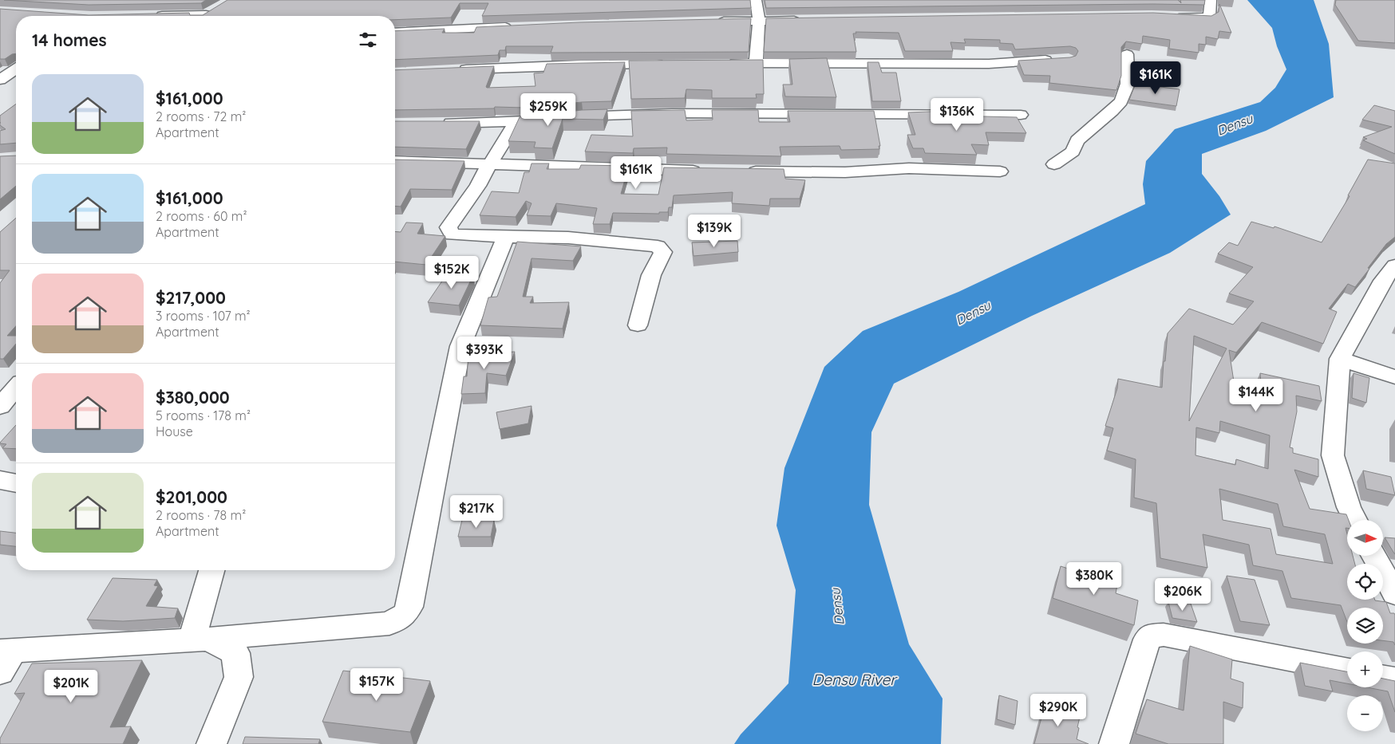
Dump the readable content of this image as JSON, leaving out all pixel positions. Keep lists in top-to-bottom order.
{
  "water": ["Densu", "Densu River"],
  "north": "right",
  "page": {
    "heading": "14 homes",
    "price": [
      "$161K",
      "$259K",
      "$136K",
      "$161K",
      "$139K",
      "$152K",
      "$393K",
      "$144K",
      "$217K",
      "$380K",
      "$206K",
      "$157K",
      "$201K",
      "$290K"
    ],
    "list": [
      {
        "name": "$161,000",
        "note": "2 rooms · 72 m² · Apartment"
      },
      {
        "name": "$161,000",
        "note": "2 rooms · 60 m² · Apartment"
      },
      {
        "name": "$217,000",
        "note": "3 rooms · 107 m² · Apartment"
      },
      {
        "name": "$380,000",
        "note": "5 rooms · 178 m² · House"
      },
      {
        "name": "$201,000",
        "note": "2 rooms · 78 m² · Apartment"
      }
    ],
    "map_buttons": ["+", "−"]
  }
}
